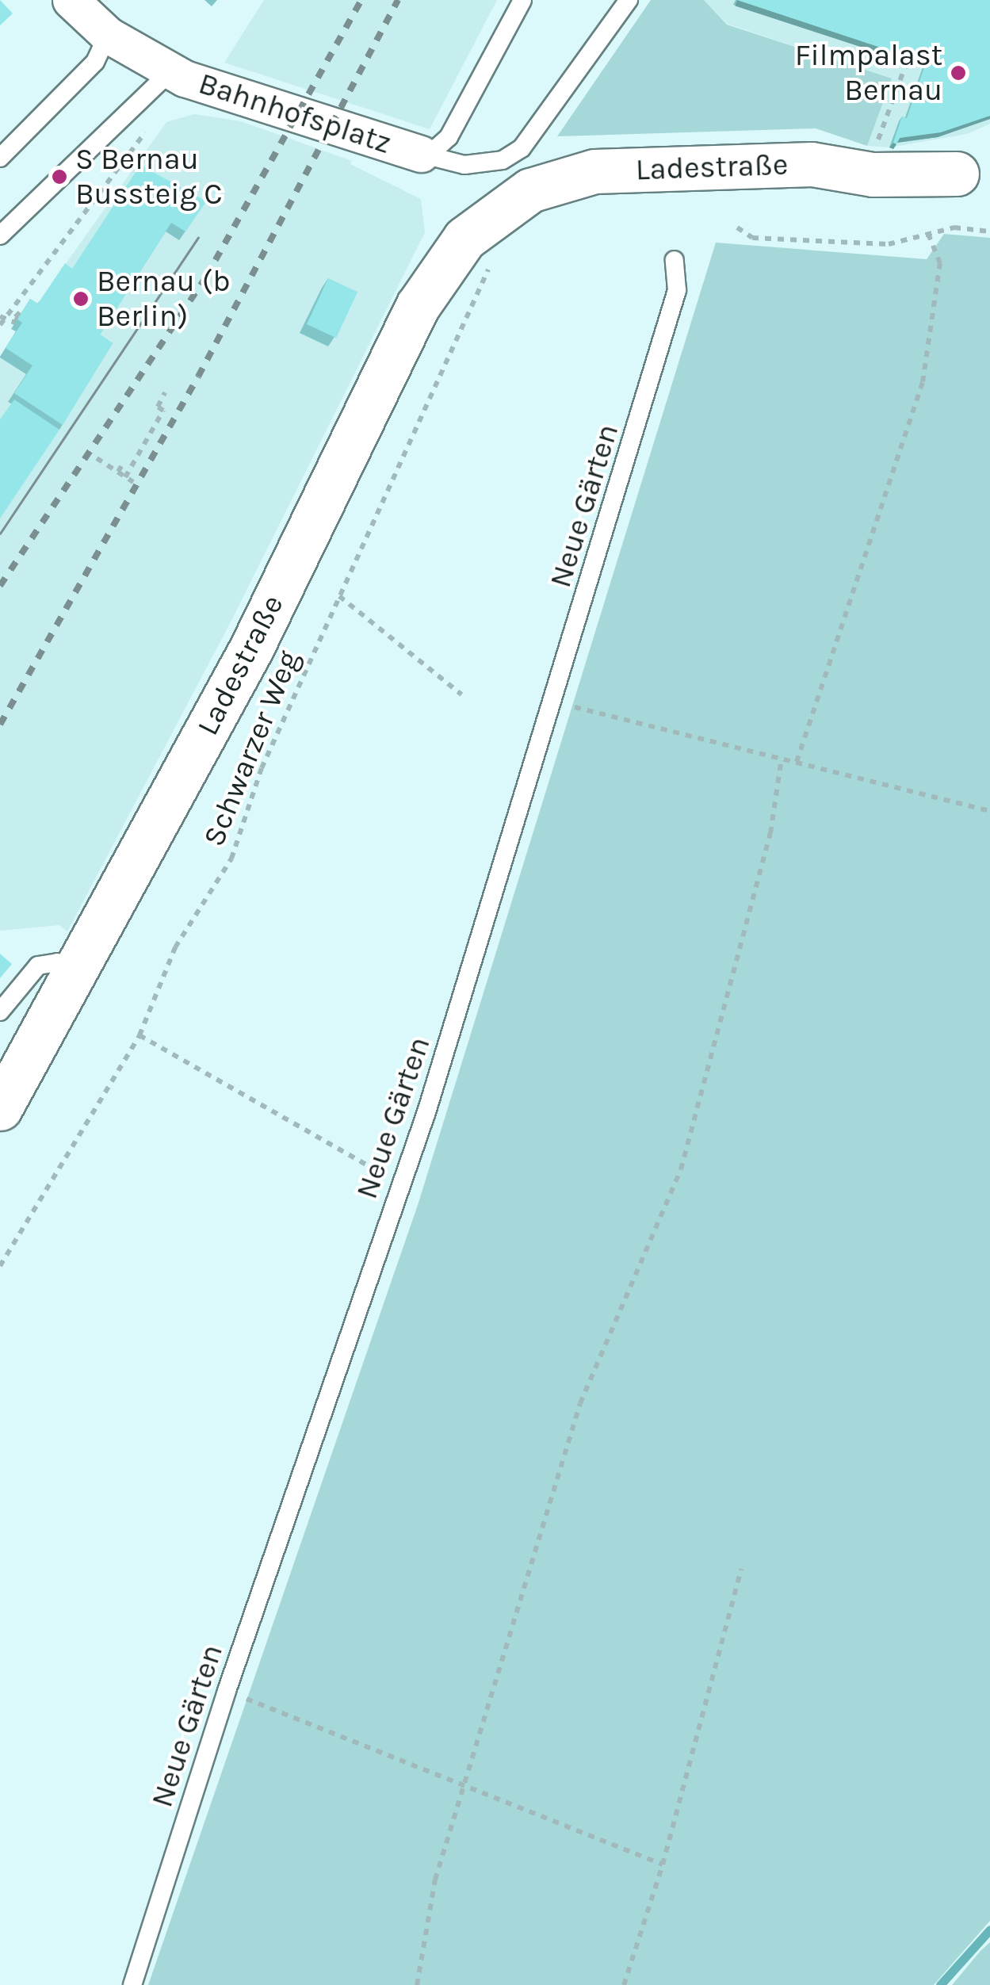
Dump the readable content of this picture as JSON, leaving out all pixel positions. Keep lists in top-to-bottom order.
{
  "streets": {
    "street": ["Bahnhofsplatz", "Ladestraße"],
    "lane": ["Neue Gärten"],
    "path": ["Schwarzer Weg"]
  },
  "crossings": [
    ["Ladestraße", "Schwarzer Weg"]
  ],
  "places": ["Filmpalast Bernau", "S Bernau Bussteig C", "Bernau (b Berlin)"]
}
